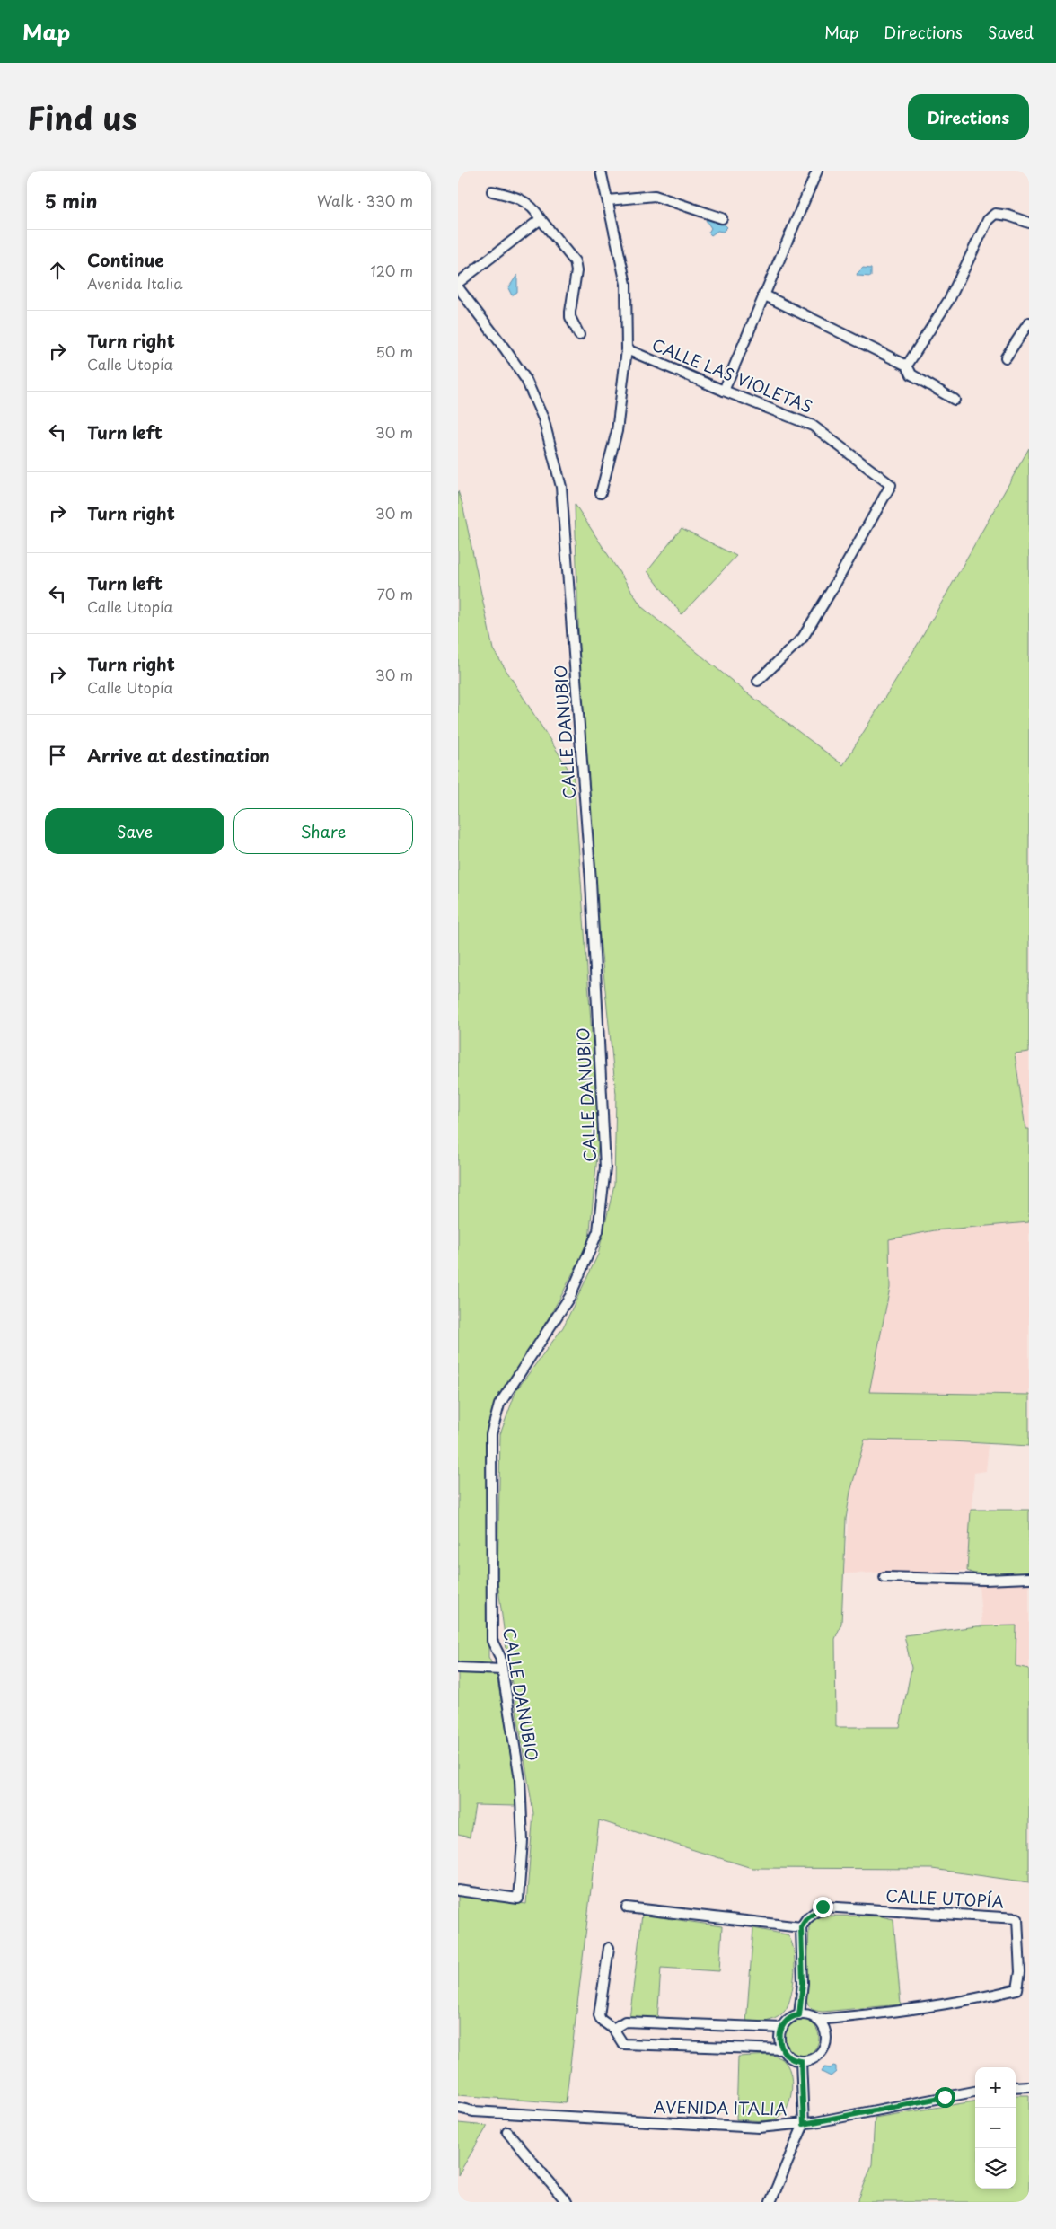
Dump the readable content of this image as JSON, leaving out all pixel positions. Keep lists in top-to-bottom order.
{
  "streets": {
    "street": [
      "CALLE LAS VIOLETAS",
      "CALLE DANUBIO",
      "CALLE UTOPÍA",
      "AVENIDA ITALIA"
    ]
  },
  "page": {
    "header": "Map",
    "nav": ["Map", "Directions", "Saved"],
    "title": "Find us",
    "buttons": [
      "Directions",
      ["Save", "Share"]
    ],
    "heading": ["5 min", "Walk · 330 m"],
    "list": [
      ["Continue", "Avenida Italia", "120 m"],
      ["Turn right", "Calle Utopía", "50 m"],
      ["Turn left", "30 m"],
      ["Turn right", "30 m"],
      ["Turn left", "Calle Utopía", "70 m"],
      ["Turn right", "Calle Utopía", "30 m"],
      "Arrive at destination"
    ],
    "map_buttons": ["+", "−"]
  }
}
